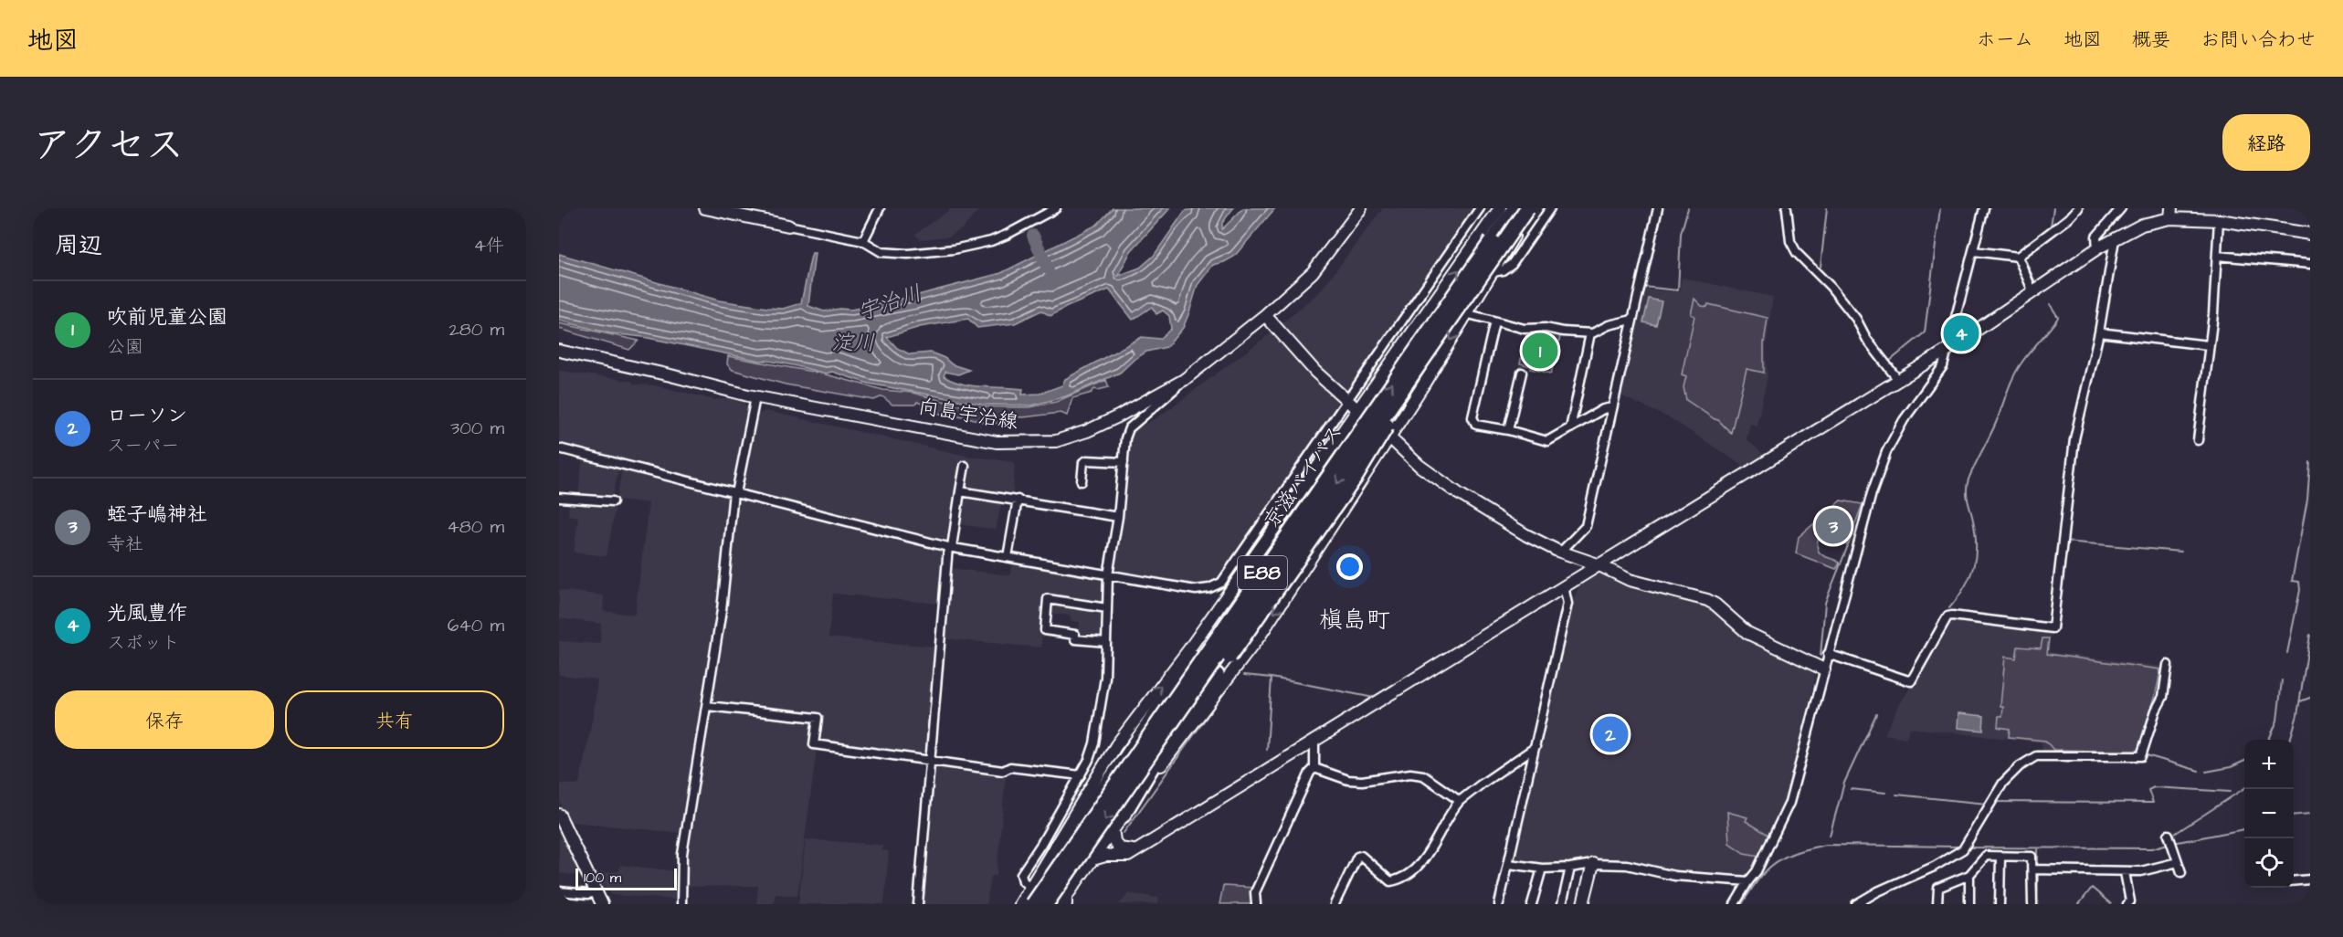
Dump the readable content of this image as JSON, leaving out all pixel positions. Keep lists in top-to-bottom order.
{
  "streets": {
    "highway": ["京滋バイパス", "E88"],
    "street": ["向島宇治線"]
  },
  "districts": ["槇島町"],
  "water": ["宇治川", "淀川"],
  "scale_bar": "100 m",
  "page": {
    "header": "地図",
    "nav": [
      "ホーム",
      "地図",
      "概要",
      "お問い合わせ"
    ],
    "title": "アクセス",
    "buttons": [
      "経路",
      ["保存", "共有"]
    ],
    "heading": ["周辺", "4件"],
    "list": [
      {
        "mark": "1",
        "name": "吹前児童公園",
        "note": "公園",
        "value": "280 m"
      },
      {
        "mark": "2",
        "name": "ローソン",
        "note": "スーパー",
        "value": "300 m"
      },
      {
        "mark": "3",
        "name": "蛭子嶋神社",
        "note": "寺社",
        "value": "480 m"
      },
      {
        "mark": "4",
        "name": "光風豊作",
        "note": "スポット",
        "value": "640 m"
      }
    ],
    "pins": [
      "4",
      "1",
      "3",
      "2"
    ],
    "map_buttons": ["+", "−"],
    "scale": "100 m"
  }
}
